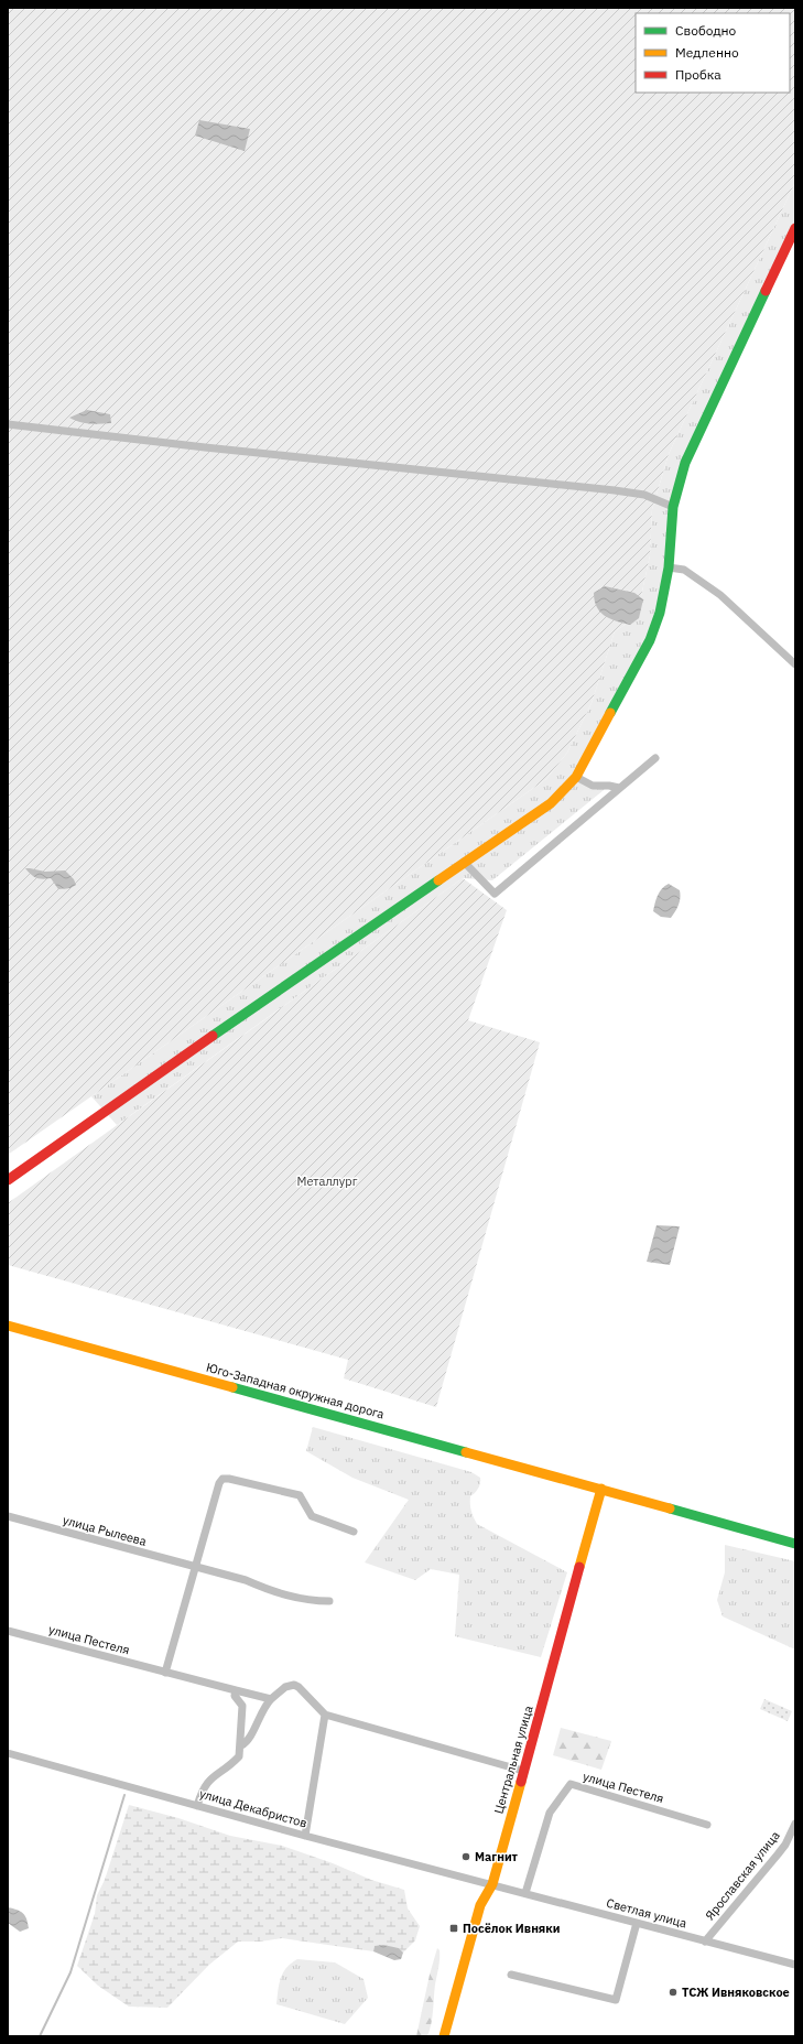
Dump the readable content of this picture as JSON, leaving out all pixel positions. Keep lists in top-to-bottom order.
{
  "streets": {
    "main road": ["Юго-Западная окружная дорога", "Центральная улица"],
    "street": [
      "улица Рылеева",
      "улица Пестеля",
      "улица Декабристов",
      "Ярославская улица",
      "Светлая улица"
    ]
  },
  "crossings": [
    ["Юго-Западная окружная дорога", "Центральная улица"],
    ["улица Пестеля", "Светлая улица"],
    ["Центральная улица", "улица Декабристов"],
    ["Центральная улица", "Светлая улица"],
    ["улица Декабристов", "Светлая улица"],
    ["Ярославская улица", "Светлая улица"]
  ],
  "parks": ["Металлург"],
  "places": {
    "other": ["Магнит", "ТСЖ Ивняковское"],
    "transit": ["Посёлок Ивняки"]
  },
  "legend": ["Свободно", "Медленно", "Пробка"]
}
